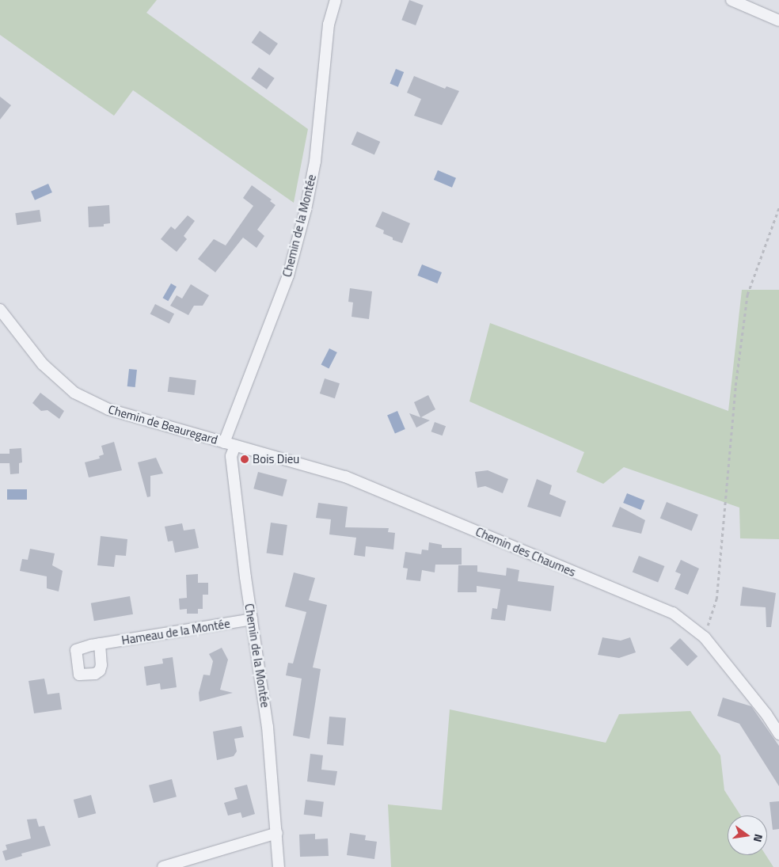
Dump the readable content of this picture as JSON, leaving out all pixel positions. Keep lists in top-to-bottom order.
{
  "streets": {
    "street": [
      "Chemin de la Montée",
      "Chemin de Beauregard",
      "Chemin des Chaumes",
      "Hameau de la Montée"
    ]
  },
  "crossings": [
    ["Chemin de la Montée", "Chemin de Beauregard"],
    ["Chemin de la Montée", "Chemin des Chaumes"],
    ["Chemin de la Montée", "Hameau de la Montée"],
    ["Chemin de Beauregard", "Chemin des Chaumes"]
  ],
  "places": ["Bois Dieu"],
  "north": "right"
}
